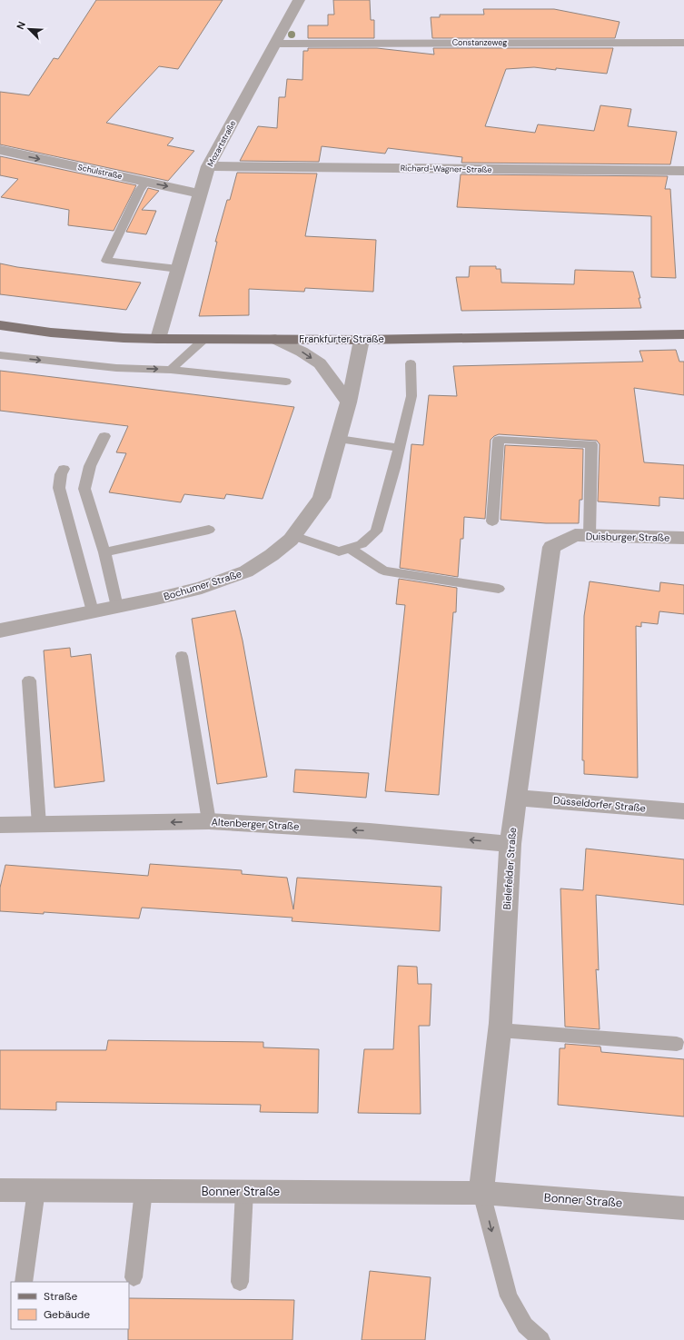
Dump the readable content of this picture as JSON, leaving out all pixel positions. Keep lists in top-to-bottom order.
{
  "streets": {
    "main road": ["Frankfurter Straße"],
    "street": [
      "Constanzeweg",
      "Mozartstraße",
      "Richard-Wagner-Straße",
      "Schulstraße",
      "Duisburger Straße",
      "Bochumer Straße",
      "Düsseldorfer Straße",
      "Altenberger Straße",
      "Bielefelder Straße",
      "Bonner Straße"
    ]
  },
  "crossings": [
    ["Constanzeweg", "Mozartstraße"],
    ["Mozartstraße", "Richard-Wagner-Straße"],
    ["Mozartstraße", "Schulstraße"],
    ["Mozartstraße", "Frankfurter Straße"],
    ["Frankfurter Straße", "Bochumer Straße"],
    ["Duisburger Straße", "Bielefelder Straße"],
    ["Düsseldorfer Straße", "Bielefelder Straße"],
    ["Altenberger Straße", "Bielefelder Straße"],
    ["Bielefelder Straße", "Bonner Straße"]
  ],
  "one_way": ["Schulstraße", "Altenberger Straße"],
  "legend": ["Straße", "Gebäude"],
  "north": "top left"
}
